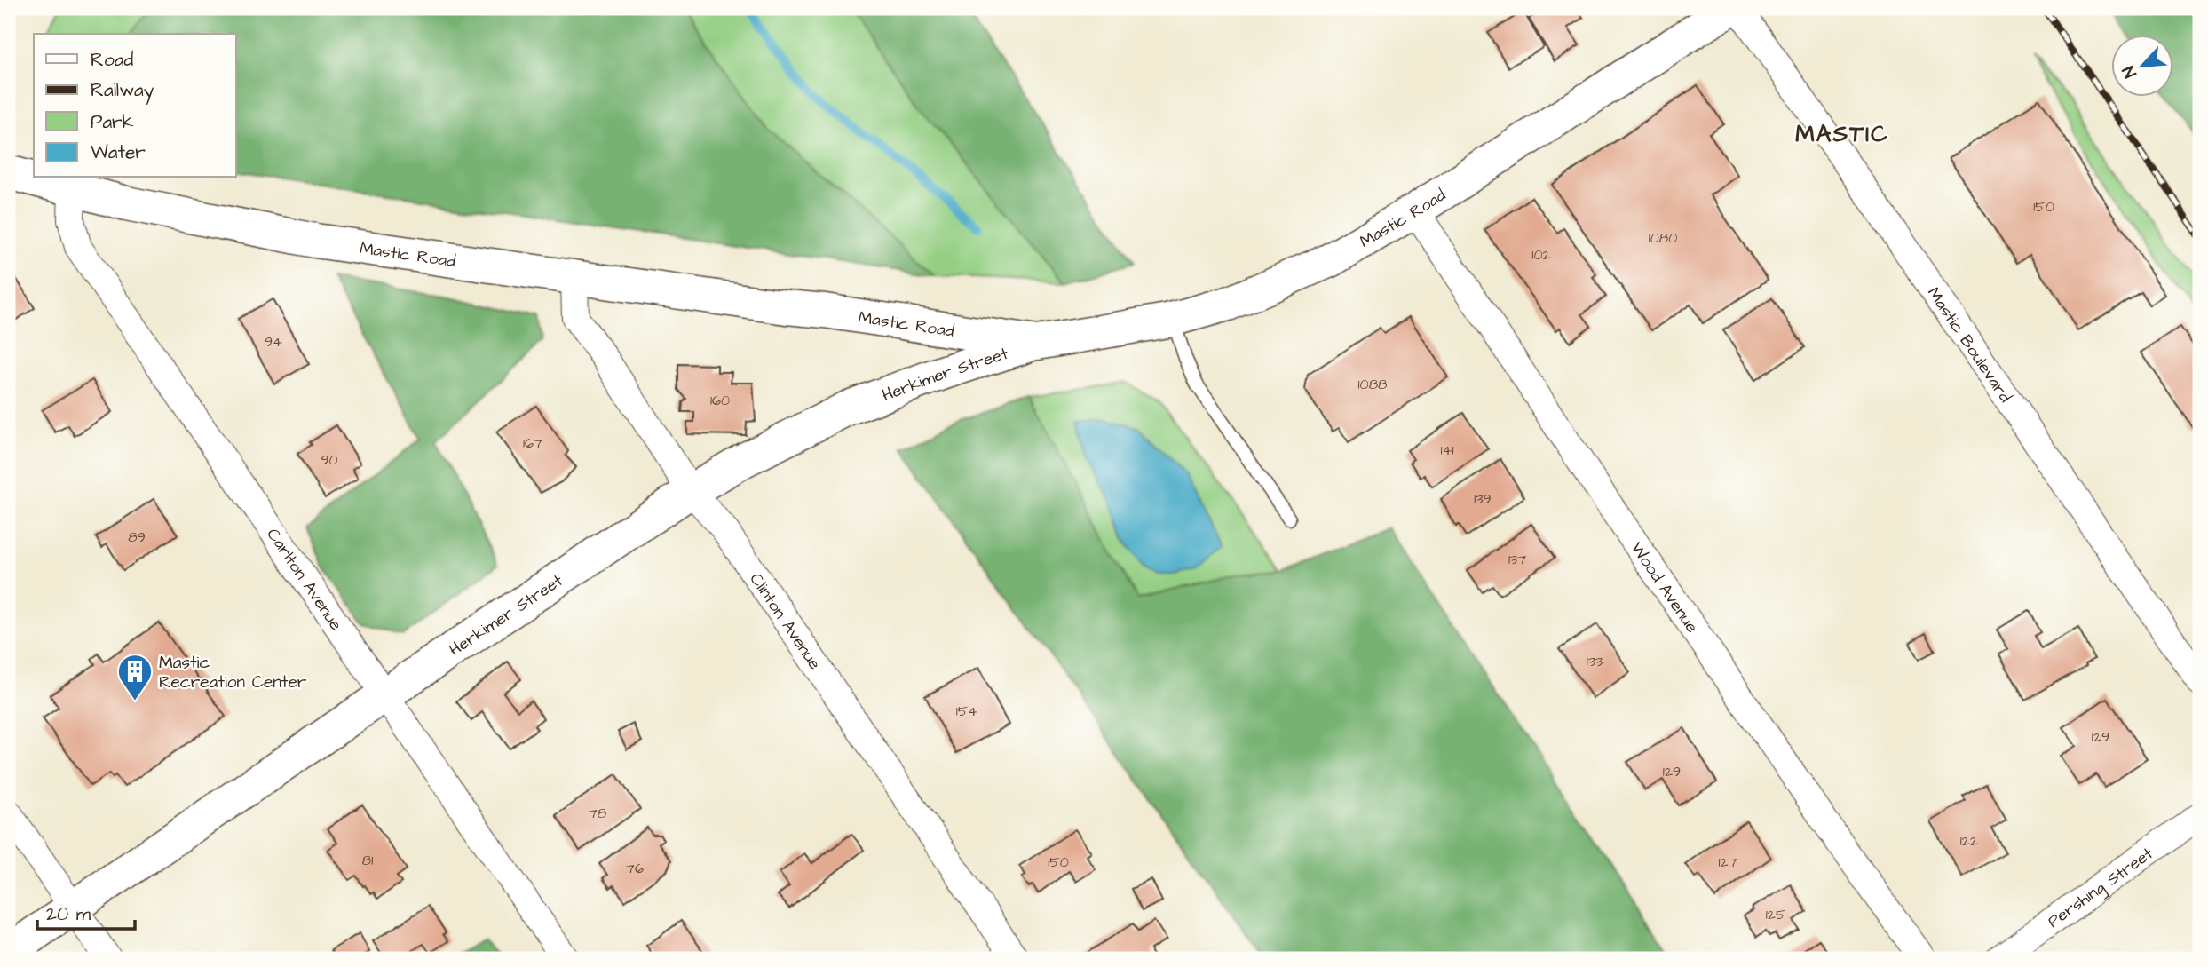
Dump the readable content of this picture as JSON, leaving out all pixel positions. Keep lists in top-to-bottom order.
{
  "streets": {
    "main road": ["Mastic Road", "Herkimer Street"],
    "street": [
      "Mastic Boulevard",
      "Carlton Avenue",
      "Wood Avenue",
      "Clinton Avenue",
      "Pershing Street"
    ]
  },
  "crossings": [
    ["Mastic Road", "Herkimer Street"],
    ["Mastic Road", "Carlton Avenue"],
    ["Mastic Road", "Wood Avenue"],
    ["Mastic Road", "Clinton Avenue"],
    ["Herkimer Street", "Carlton Avenue"],
    ["Herkimer Street", "Clinton Avenue"]
  ],
  "districts": ["MASTIC"],
  "places": {
    "building": ["Mastic Recreation Center"]
  },
  "house_numbers": [
    "150",
    "1080",
    "102",
    "94",
    "1088",
    "160",
    "167",
    "141",
    "90",
    "139",
    "89",
    "137",
    "133",
    "154",
    "129",
    "129",
    "78",
    "122",
    "81",
    "150",
    "127",
    "76",
    "125"
  ],
  "legend": [
    "Road",
    "Railway",
    "Park",
    "Water"
  ],
  "scale_bar": "20 m",
  "north": "bottom left"
}
